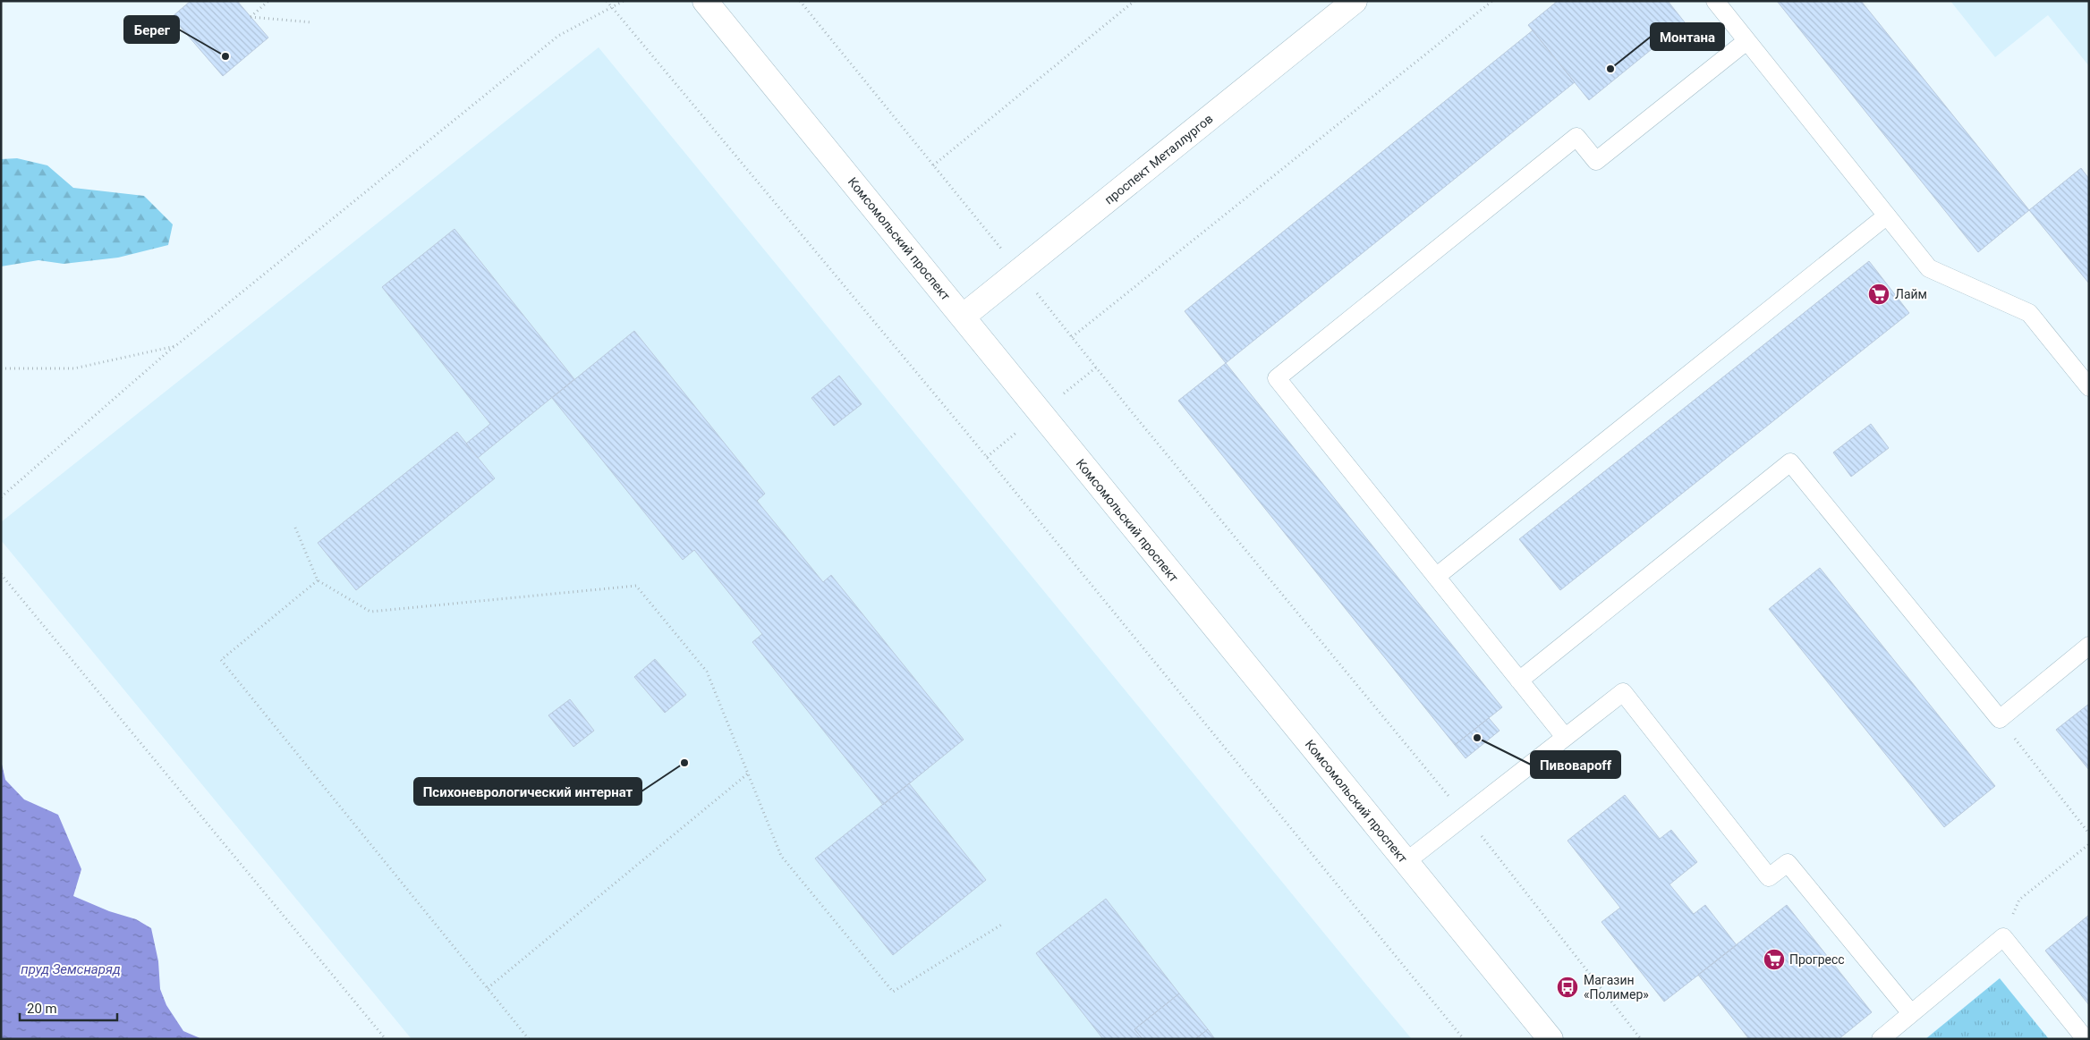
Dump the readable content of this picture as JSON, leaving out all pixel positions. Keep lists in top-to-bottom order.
{
  "streets": {
    "street": ["проспект Металлургов", "Комсомольский проспект"]
  },
  "crossings": [
    ["проспект Металлургов", "Комсомольский проспект"]
  ],
  "water": ["пруд Земснаряд"],
  "places": {
    "other": [
      "Берег",
      "Монтана",
      "Пивовароff",
      "Психоневрологический интернат"
    ],
    "supermarket": ["Лайм", "Прогресс"],
    "bus stop": ["Магазин «Полимер»"]
  },
  "scale_bar": "20 m"
}
